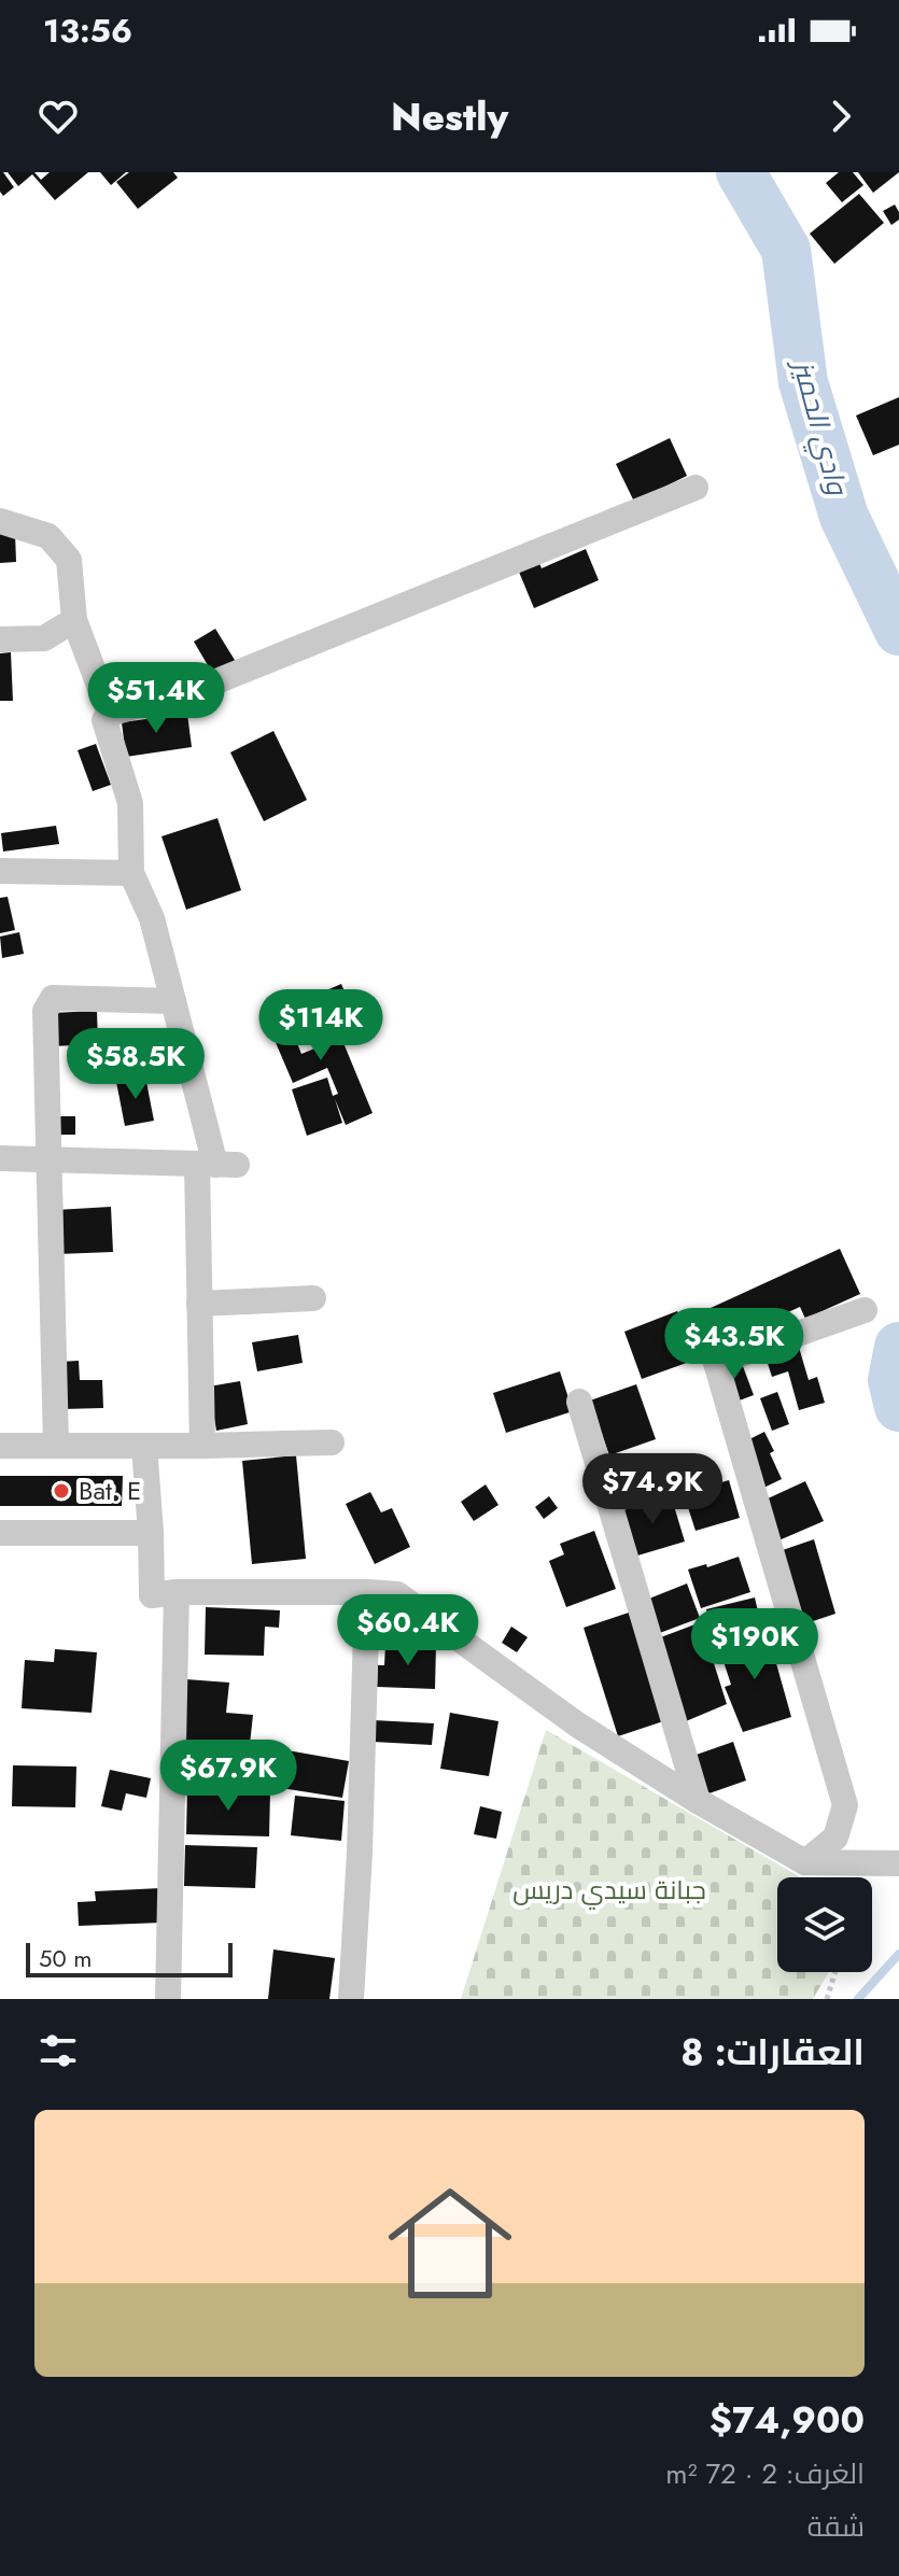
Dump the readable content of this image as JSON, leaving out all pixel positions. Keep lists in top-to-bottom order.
{
  "water": ["وادي الحميز"],
  "parks": ["جبانة سيدي دريس"],
  "places": ["Bat. E"],
  "scale_bar": "50 m",
  "page": {
    "status": "13:56",
    "header": "Nestly",
    "price": [
      "$51.4K",
      "$114K",
      "$58.5K",
      "$43.5K",
      "$74.9K",
      "$60.4K",
      "$190K",
      "$67.9K"
    ],
    "scale": "50 m",
    "heading": "العقارات: 8",
    "list": [
      {
        "name": "$74,900",
        "note": "الغرف: 2 · 72 m² · شقة"
      }
    ]
  }
}
